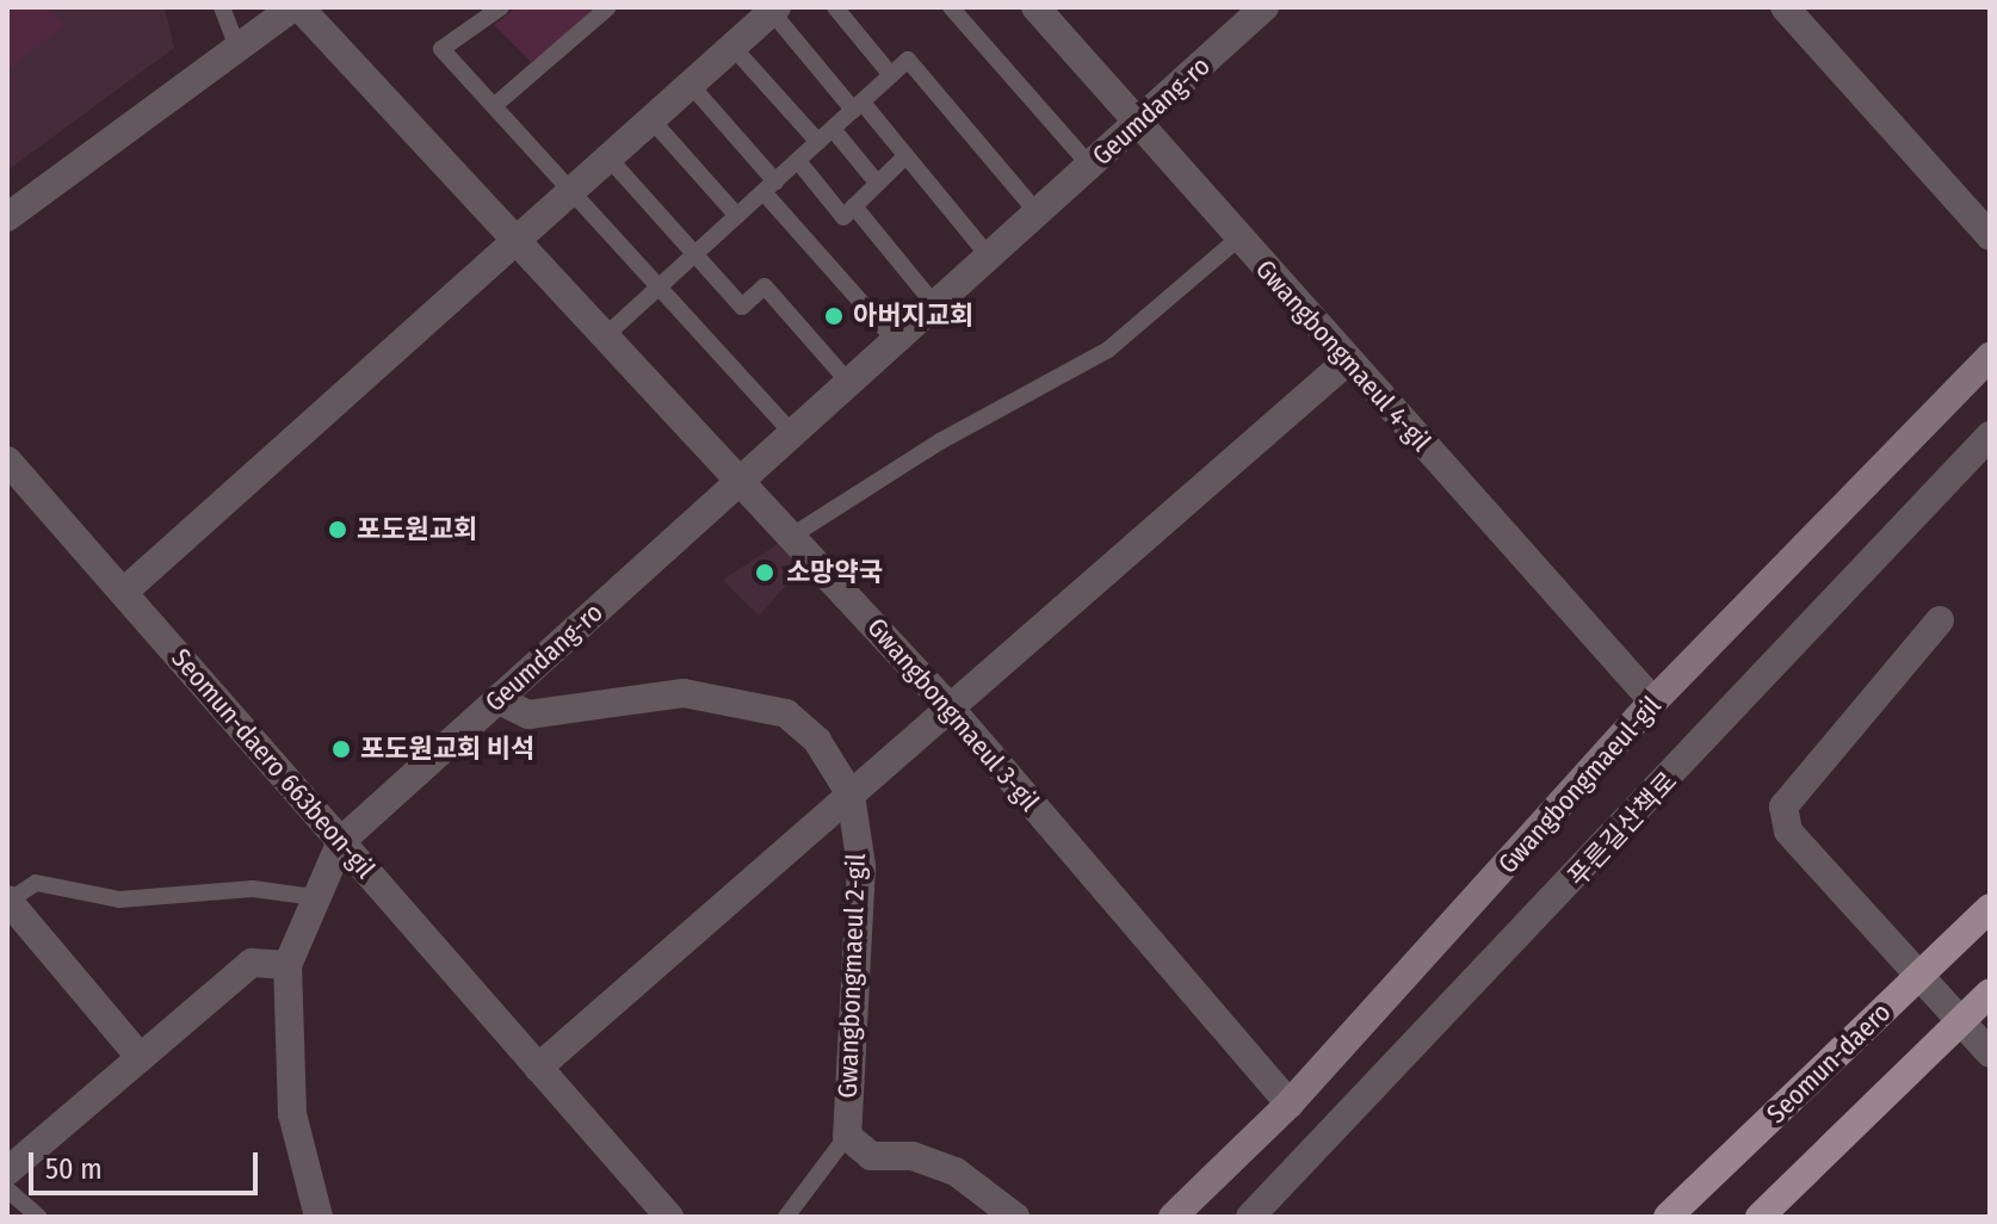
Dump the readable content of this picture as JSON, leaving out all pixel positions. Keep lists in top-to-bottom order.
{
  "streets": {
    "main road": ["Seomun-daero"],
    "street": [
      "Geumdang-ro",
      "Gwangbongmaeul 4-gil",
      "Gwangbongmaeul 3-gil",
      "Seomun-daero 663beon-gil",
      "Gwangbongmaeul-gil",
      "푸른길산책로",
      "Gwangbongmaeul 2-gil"
    ]
  },
  "crossings": [
    ["Geumdang-ro", "Gwangbongmaeul 4-gil"],
    ["Geumdang-ro", "Gwangbongmaeul 3-gil"],
    ["Geumdang-ro", "Seomun-daero 663beon-gil"],
    ["Geumdang-ro", "Gwangbongmaeul 2-gil"],
    ["Gwangbongmaeul 4-gil", "Gwangbongmaeul-gil"],
    ["Gwangbongmaeul 3-gil", "Gwangbongmaeul-gil"]
  ],
  "places": [
    "아버지교회",
    "포도원교회",
    "소망약국",
    "포도원교회 비석"
  ],
  "scale_bar": "50 m"
}
